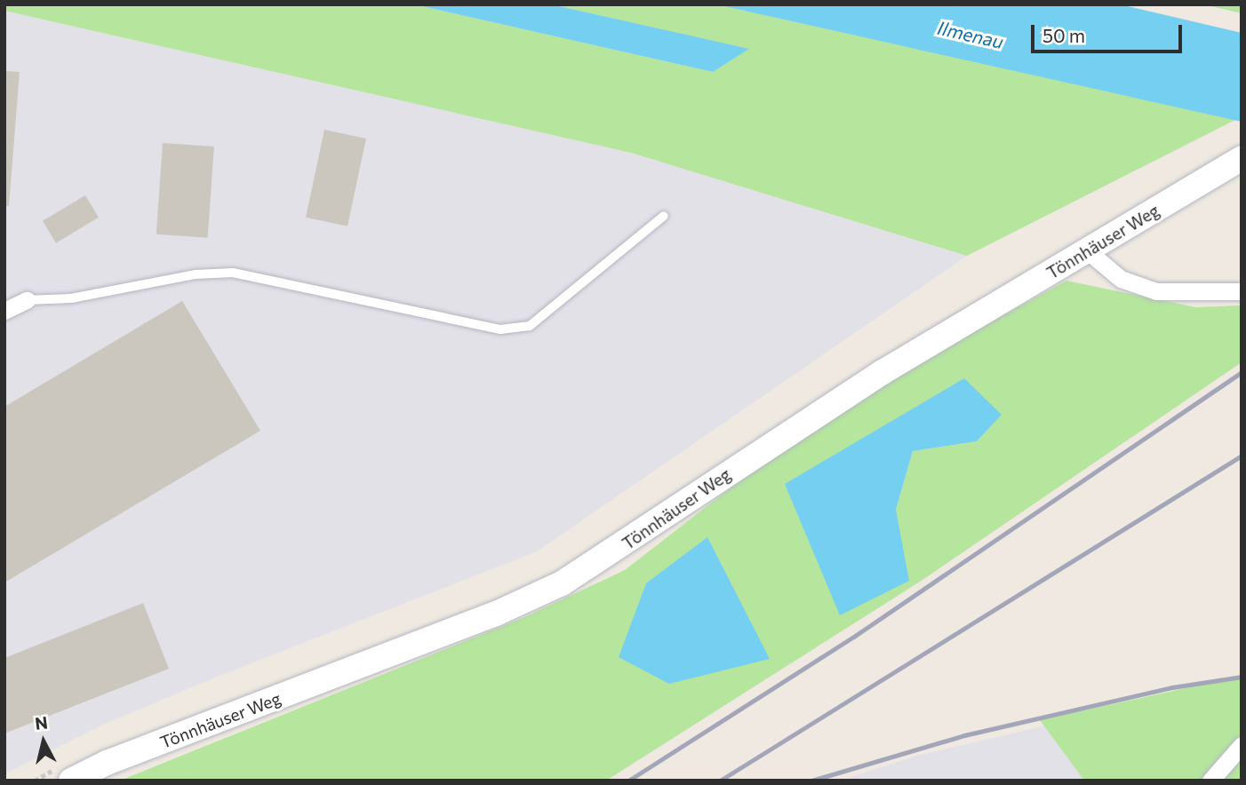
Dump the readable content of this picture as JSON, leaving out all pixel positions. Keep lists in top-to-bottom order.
{
  "streets": {
    "main road": ["Tönnhäuser Weg"]
  },
  "water": ["Ilmenau"],
  "scale_bar": "50 m",
  "north": "top"
}
